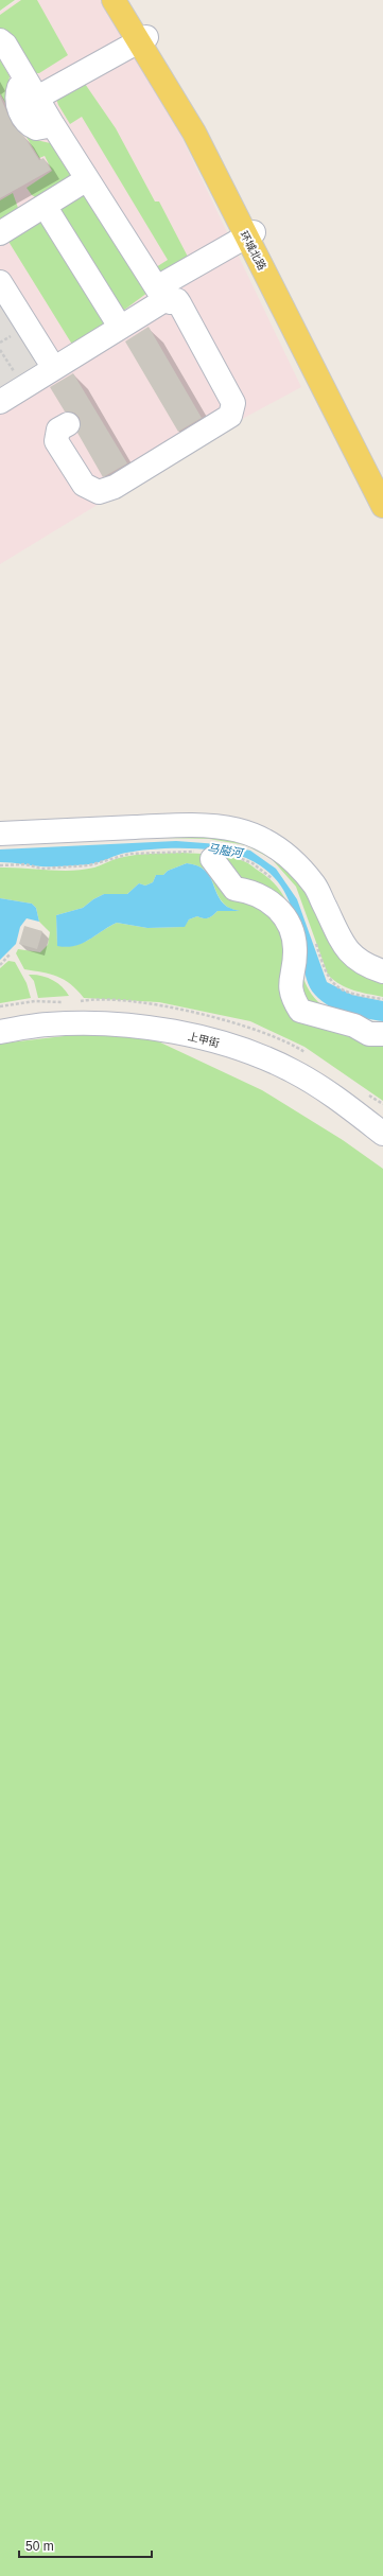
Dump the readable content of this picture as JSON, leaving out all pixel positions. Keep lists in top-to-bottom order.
{
  "streets": {
    "main road": ["环城北路"],
    "street": ["上甲街"]
  },
  "water": ["马隘河"],
  "scale_bar": "50 m"
}
